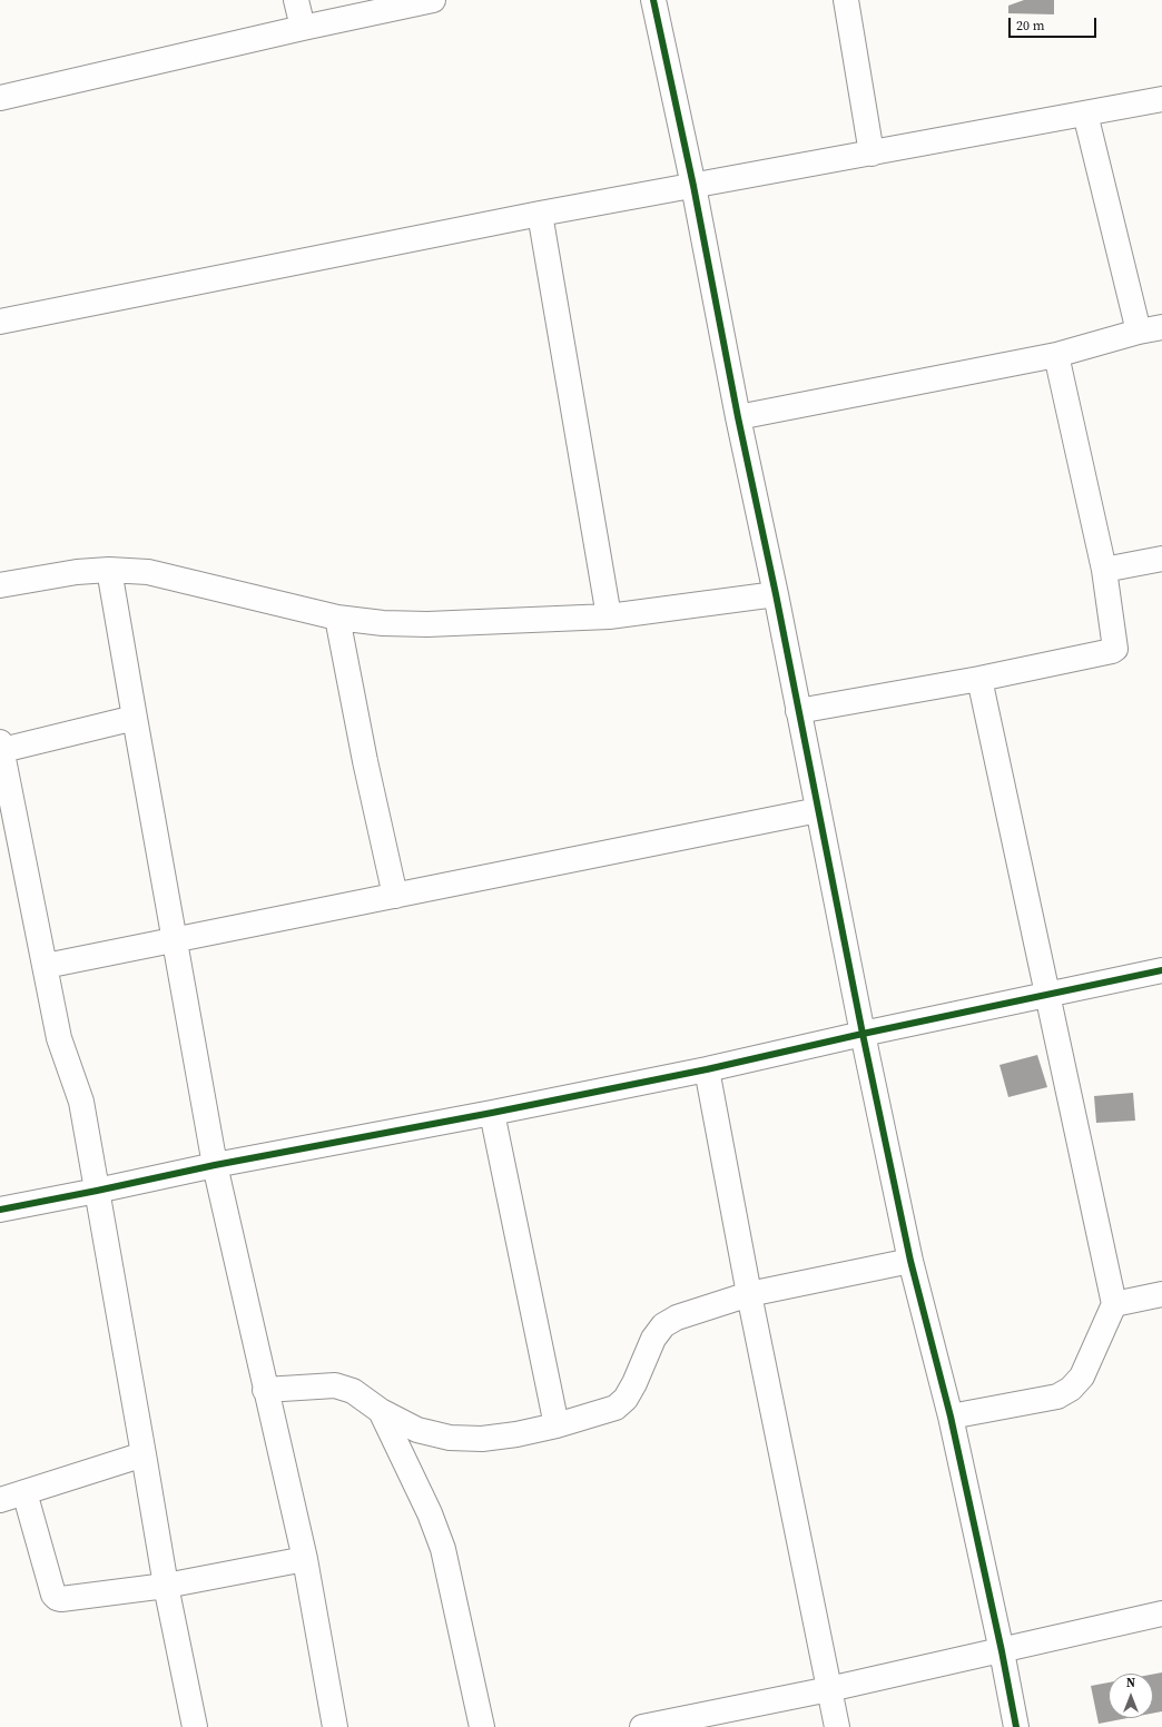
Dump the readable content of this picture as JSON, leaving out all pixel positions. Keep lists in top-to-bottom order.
{
  "scale_bar": "20 m",
  "north": "top"
}
